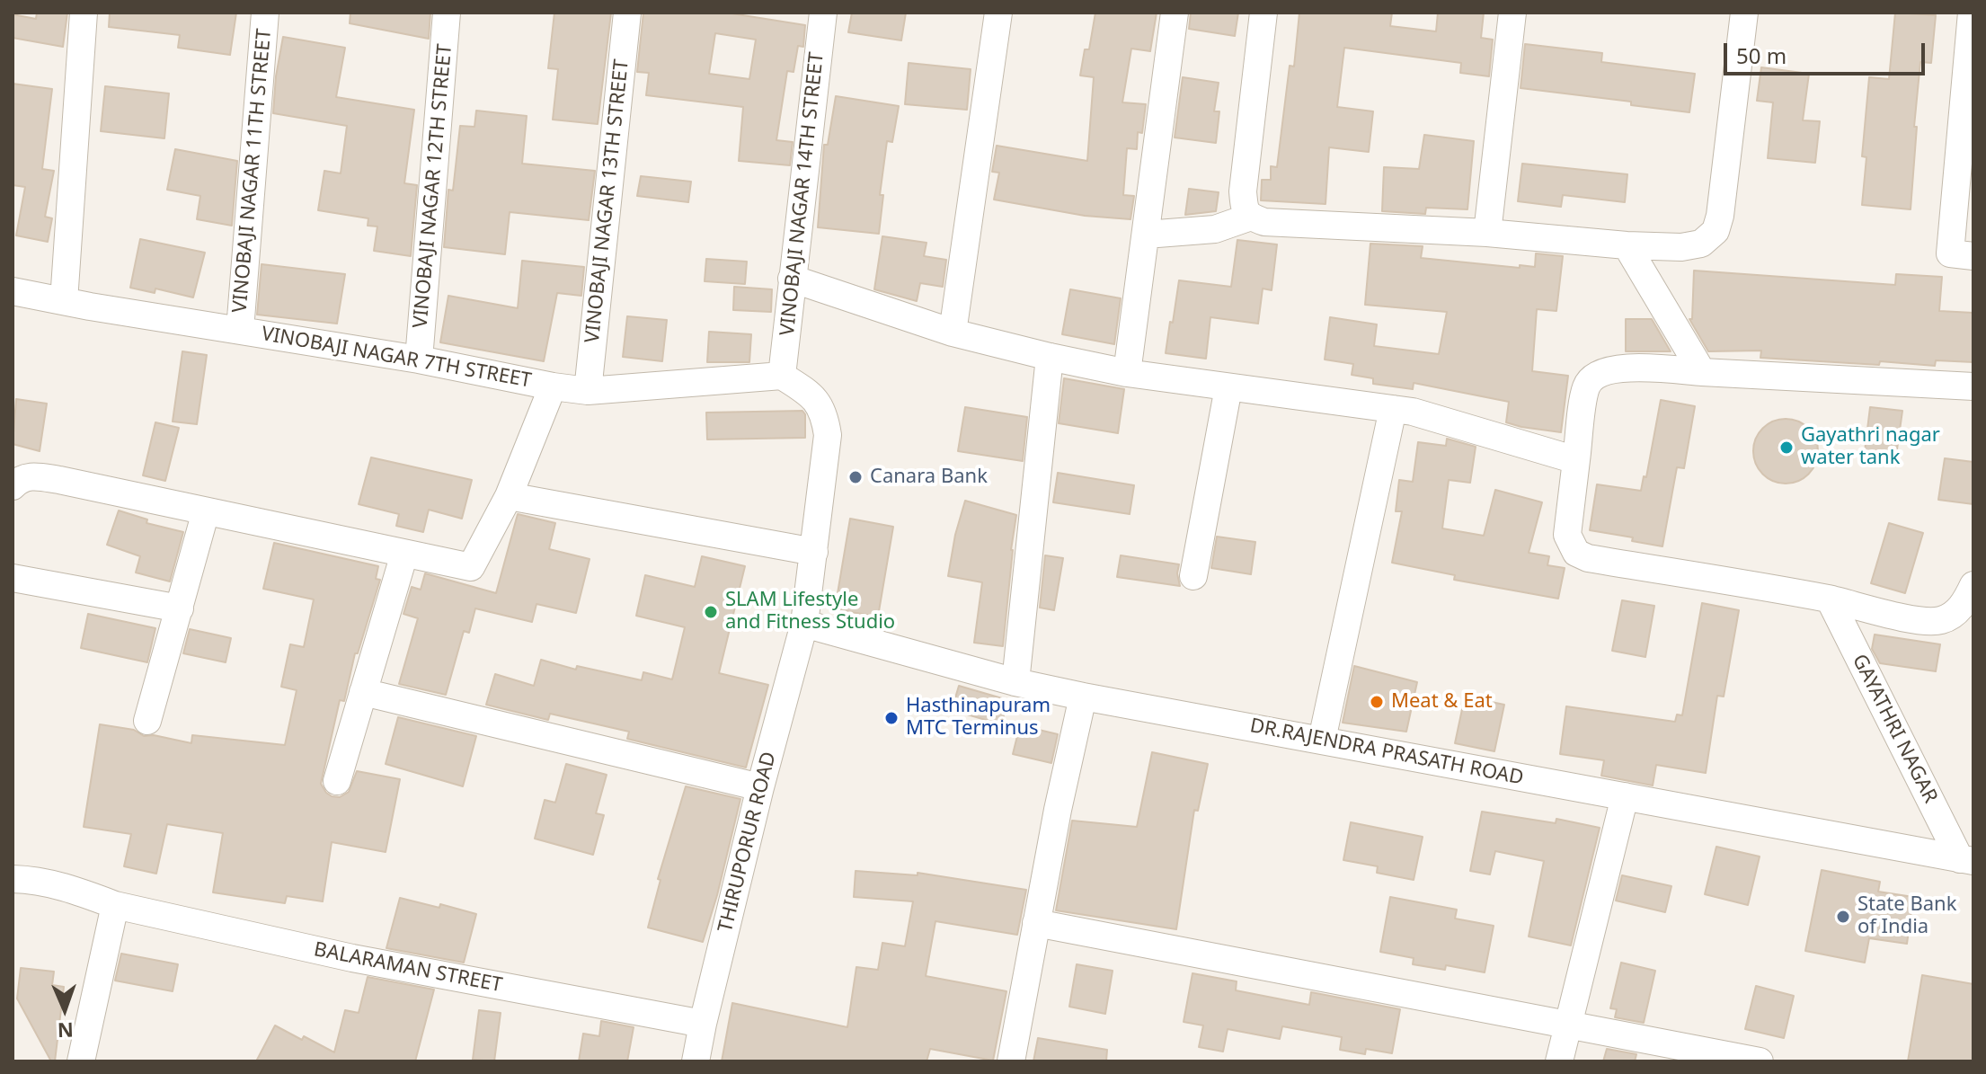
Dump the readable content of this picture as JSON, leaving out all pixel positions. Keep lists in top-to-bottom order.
{
  "streets": {
    "street": [
      "VINOBAJI NAGAR 11TH STREET",
      "VINOBAJI NAGAR 12TH STREET",
      "VINOBAJI NAGAR 14TH STREET",
      "VINOBAJI NAGAR 13TH STREET",
      "VINOBAJI NAGAR 7TH STREET",
      "GAYATHRI NAGAR",
      "DR.RAJENDRA PRASATH ROAD",
      "THIRUPORUR ROAD",
      "BALARAMAN STREET"
    ]
  },
  "crossings": [
    ["VINOBAJI NAGAR 11TH STREET", "VINOBAJI NAGAR 7TH STREET"],
    ["VINOBAJI NAGAR 12TH STREET", "VINOBAJI NAGAR 7TH STREET"],
    ["VINOBAJI NAGAR 14TH STREET", "VINOBAJI NAGAR 7TH STREET"],
    ["VINOBAJI NAGAR 14TH STREET", "THIRUPORUR ROAD"],
    ["VINOBAJI NAGAR 13TH STREET", "VINOBAJI NAGAR 7TH STREET"],
    ["VINOBAJI NAGAR 7TH STREET", "THIRUPORUR ROAD"],
    ["GAYATHRI NAGAR", "DR.RAJENDRA PRASATH ROAD"],
    ["DR.RAJENDRA PRASATH ROAD", "THIRUPORUR ROAD"],
    ["THIRUPORUR ROAD", "BALARAMAN STREET"]
  ],
  "places": [
    "Gayathri nagar water tank",
    "Canara Bank",
    "SLAM Lifestyle and Fitness Studio",
    "Meat & Eat",
    "Hasthinapuram MTC Terminus",
    "State Bank of India"
  ],
  "scale_bar": "50 m",
  "north": "bottom"
}
